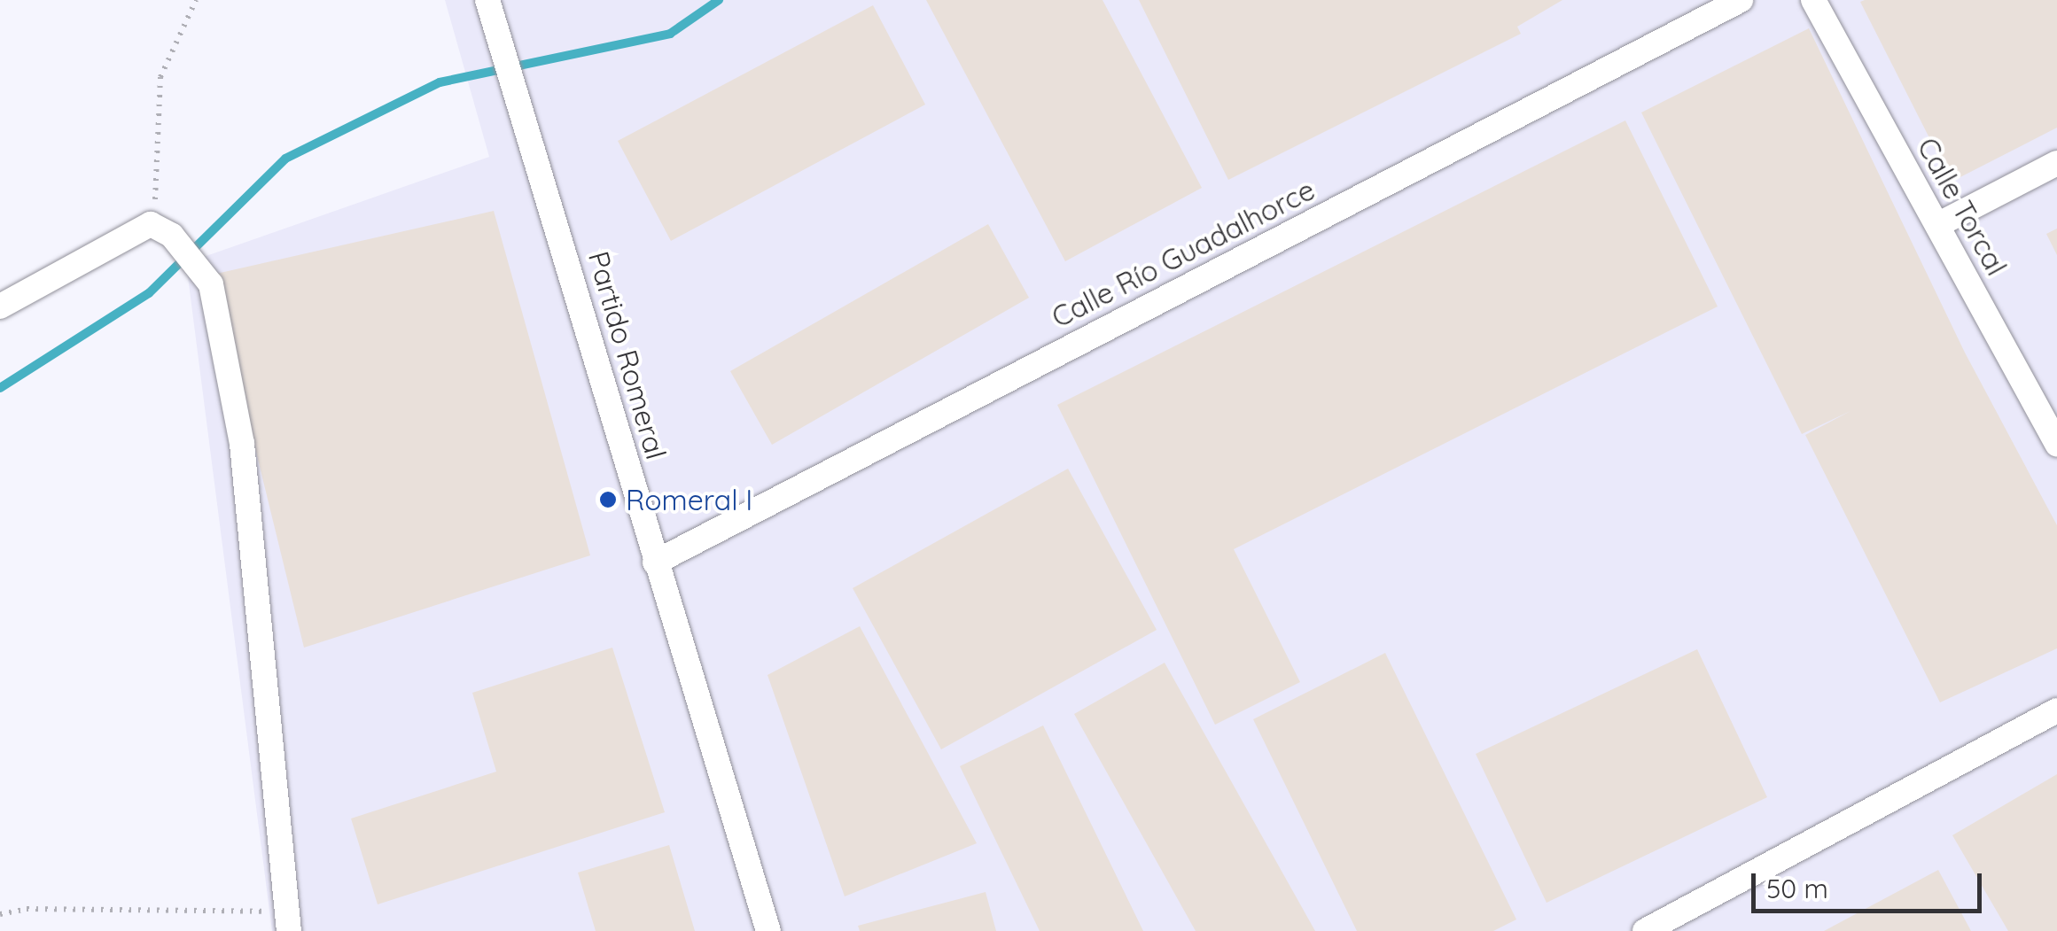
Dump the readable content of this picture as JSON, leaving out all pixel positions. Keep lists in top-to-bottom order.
{
  "streets": {
    "street": ["Calle Torcal", "Calle Río Guadalhorce", "Partido Romeral"]
  },
  "crossings": [
    ["Calle Río Guadalhorce", "Partido Romeral"]
  ],
  "places": ["Romeral I"],
  "scale_bar": "50 m"
}
